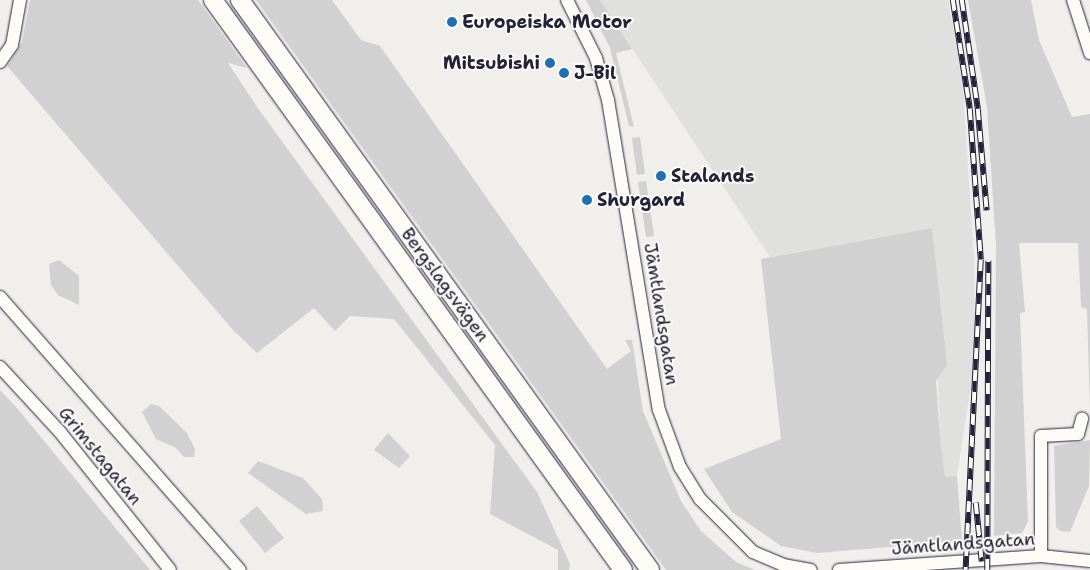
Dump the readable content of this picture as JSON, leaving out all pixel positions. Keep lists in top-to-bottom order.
{
  "streets": {
    "main road": ["Bergslagsvägen"],
    "street": ["Jämtlandsgatan", "Grimstagatan"]
  },
  "places": [
    "Europeiska Motor",
    "Mitsubishi",
    "J-Bil",
    "Stalands",
    "Shurgard"
  ]
}
